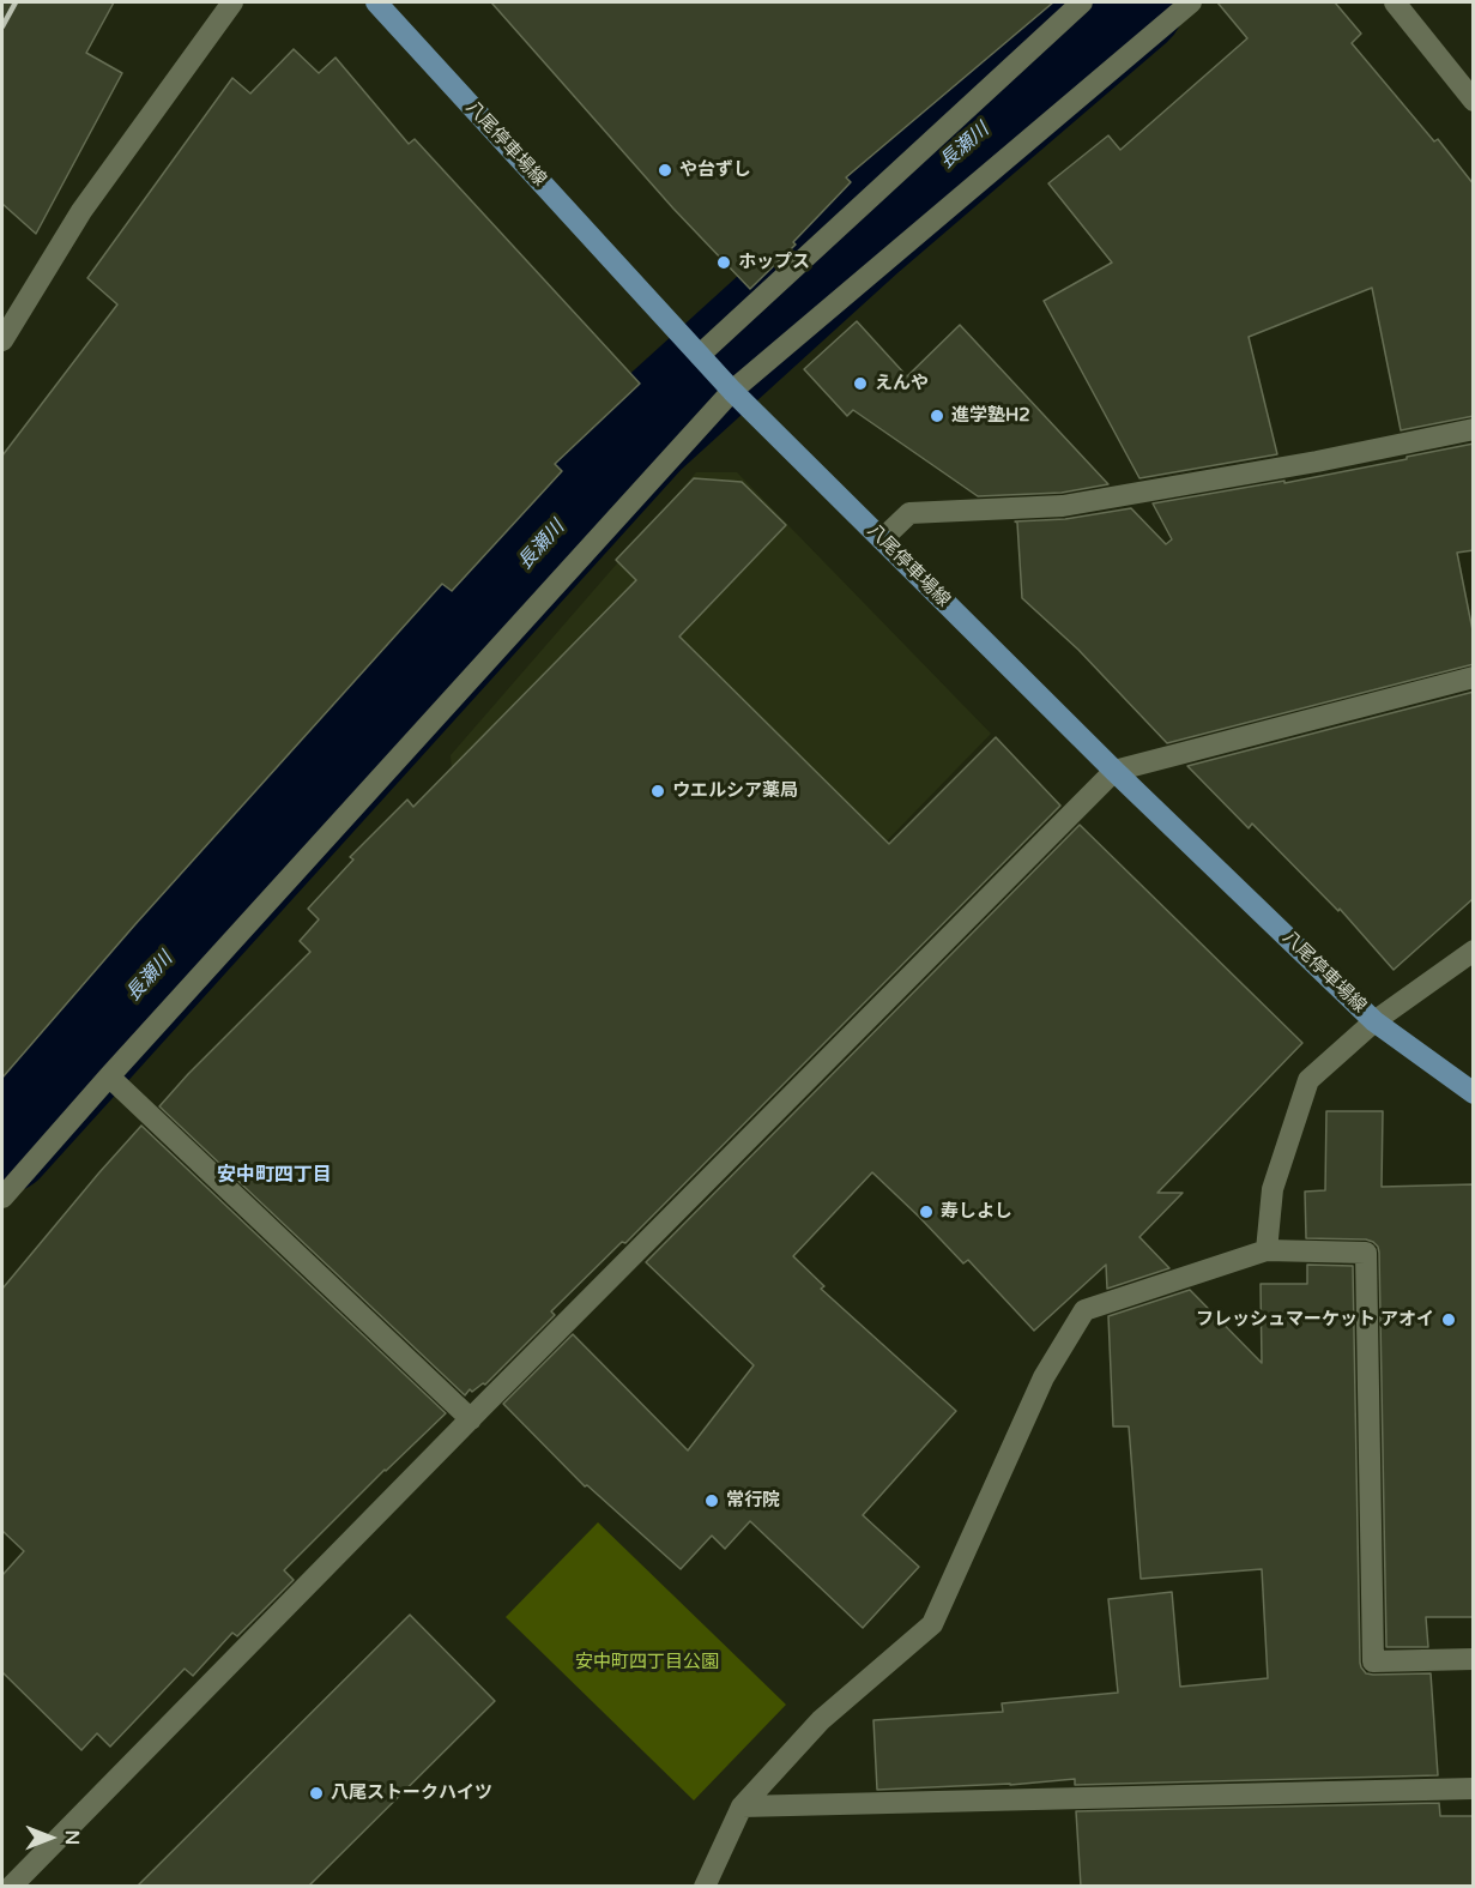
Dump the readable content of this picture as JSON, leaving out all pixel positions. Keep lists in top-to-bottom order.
{
  "streets": {
    "main road": ["八尾停車場線"]
  },
  "districts": ["安中町四丁目"],
  "water": ["長瀬川"],
  "parks": ["安中町四丁目公園"],
  "places": [
    "や台ずし",
    "ホップス",
    "えんや",
    "進学塾H2",
    "ウエルシア薬局",
    "寿しよし",
    "フレッシュマーケット アオイ",
    "常行院",
    "八尾ストークハイツ"
  ],
  "north": "right"
}
